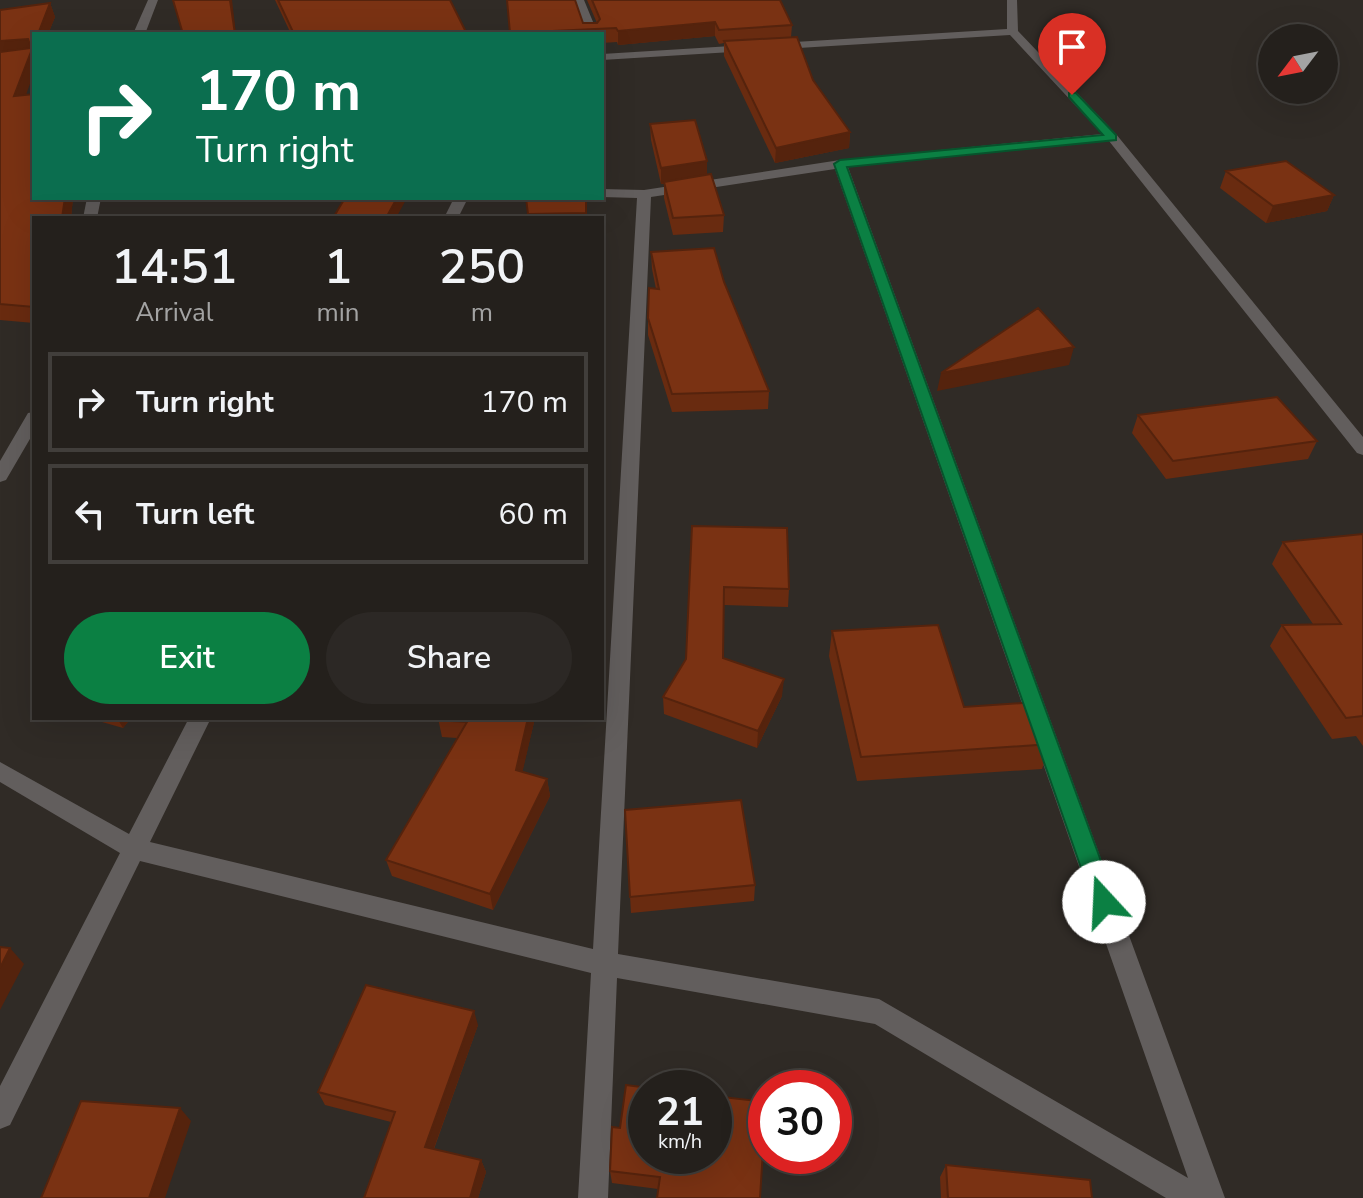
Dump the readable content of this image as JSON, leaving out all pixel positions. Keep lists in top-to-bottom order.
{
  "north": "bottom left",
  "page": {
    "turn": ["170 m", "Turn right"],
    "eta": [
      "14:51",
      "Arrival",
      "1",
      "min",
      "250",
      "m"
    ],
    "list": [
      {
        "name": "Turn right",
        "value": "170 m"
      },
      {
        "name": "Turn left",
        "value": "60 m"
      }
    ],
    "buttons": ["Exit", "Share"],
    "speed": "21 km/h",
    "limit": "30"
  }
}
